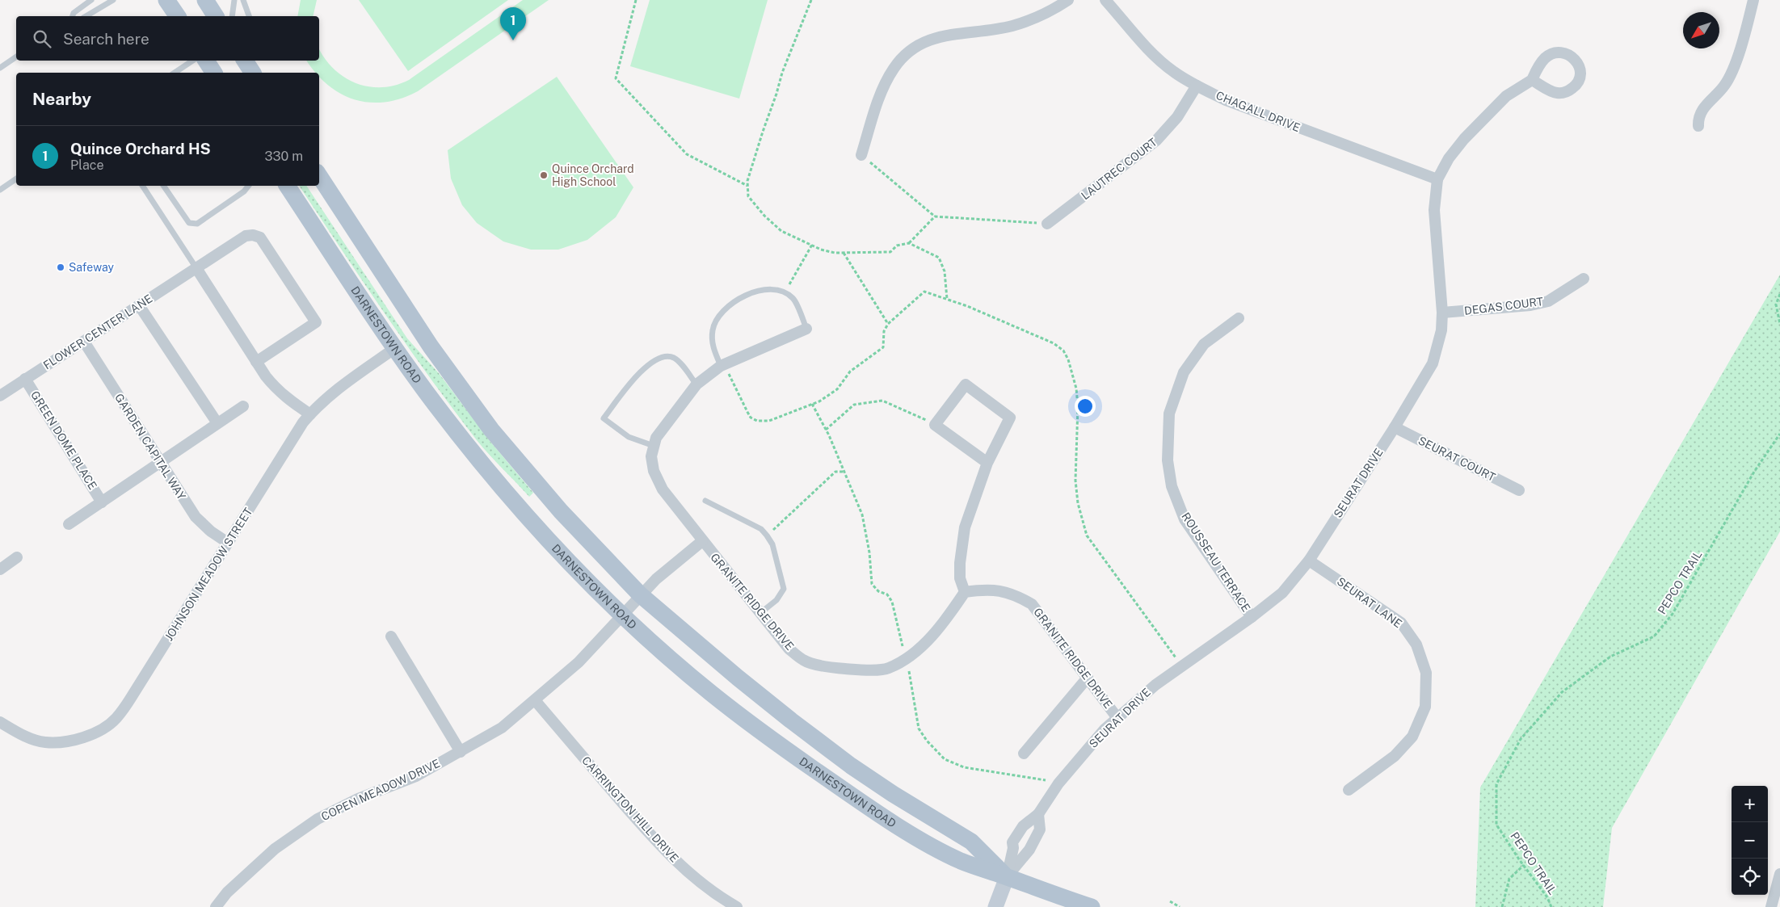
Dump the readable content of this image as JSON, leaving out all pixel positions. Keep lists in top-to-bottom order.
{
  "streets": {
    "main road": ["DARNESTOWN ROAD"],
    "street": [
      "CHAGALL DRIVE",
      "LAUTREC COURT",
      "DEGAS COURT",
      "FLOWER CENTER LANE",
      "GREEN DOME PLACE",
      "GARDEN CAPITAL WAY",
      "SEURAT COURT",
      "SEURAT DRIVE",
      "ROUSSEAU TERRACE",
      "JOHNSON MEADOW STREET",
      "GRANITE RIDGE DRIVE",
      "SEURAT LANE",
      "COPEN MEADOW DRIVE",
      "CARRINGTON HILL DRIVE"
    ],
    "path": ["PEPCO TRAIL"]
  },
  "crossings": [
    ["CHAGALL DRIVE", "LAUTREC COURT"],
    ["CHAGALL DRIVE", "SEURAT DRIVE"],
    ["DEGAS COURT", "SEURAT DRIVE"],
    ["FLOWER CENTER LANE", "GREEN DOME PLACE"],
    ["FLOWER CENTER LANE", "GARDEN CAPITAL WAY"],
    ["DARNESTOWN ROAD", "SEURAT DRIVE"],
    ["DARNESTOWN ROAD", "JOHNSON MEADOW STREET"],
    ["DARNESTOWN ROAD", "COPEN MEADOW DRIVE"],
    ["GREEN DOME PLACE", "GARDEN CAPITAL WAY"],
    ["GARDEN CAPITAL WAY", "JOHNSON MEADOW STREET"],
    ["SEURAT COURT", "SEURAT DRIVE"],
    ["SEURAT DRIVE", "ROUSSEAU TERRACE"],
    ["SEURAT DRIVE", "GRANITE RIDGE DRIVE"],
    ["SEURAT DRIVE", "SEURAT LANE"],
    ["GRANITE RIDGE DRIVE", "COPEN MEADOW DRIVE"],
    ["COPEN MEADOW DRIVE", "CARRINGTON HILL DRIVE"]
  ],
  "places": ["Quince Orchard High School", "Safeway"],
  "north": "bottom left",
  "page": {
    "pins": "1",
    "search": "Search here",
    "heading": "Nearby",
    "list": [
      {
        "mark": "1",
        "name": "Quince Orchard HS",
        "note": "Place",
        "value": "330 m"
      }
    ],
    "map_buttons": ["+", "−"]
  }
}
